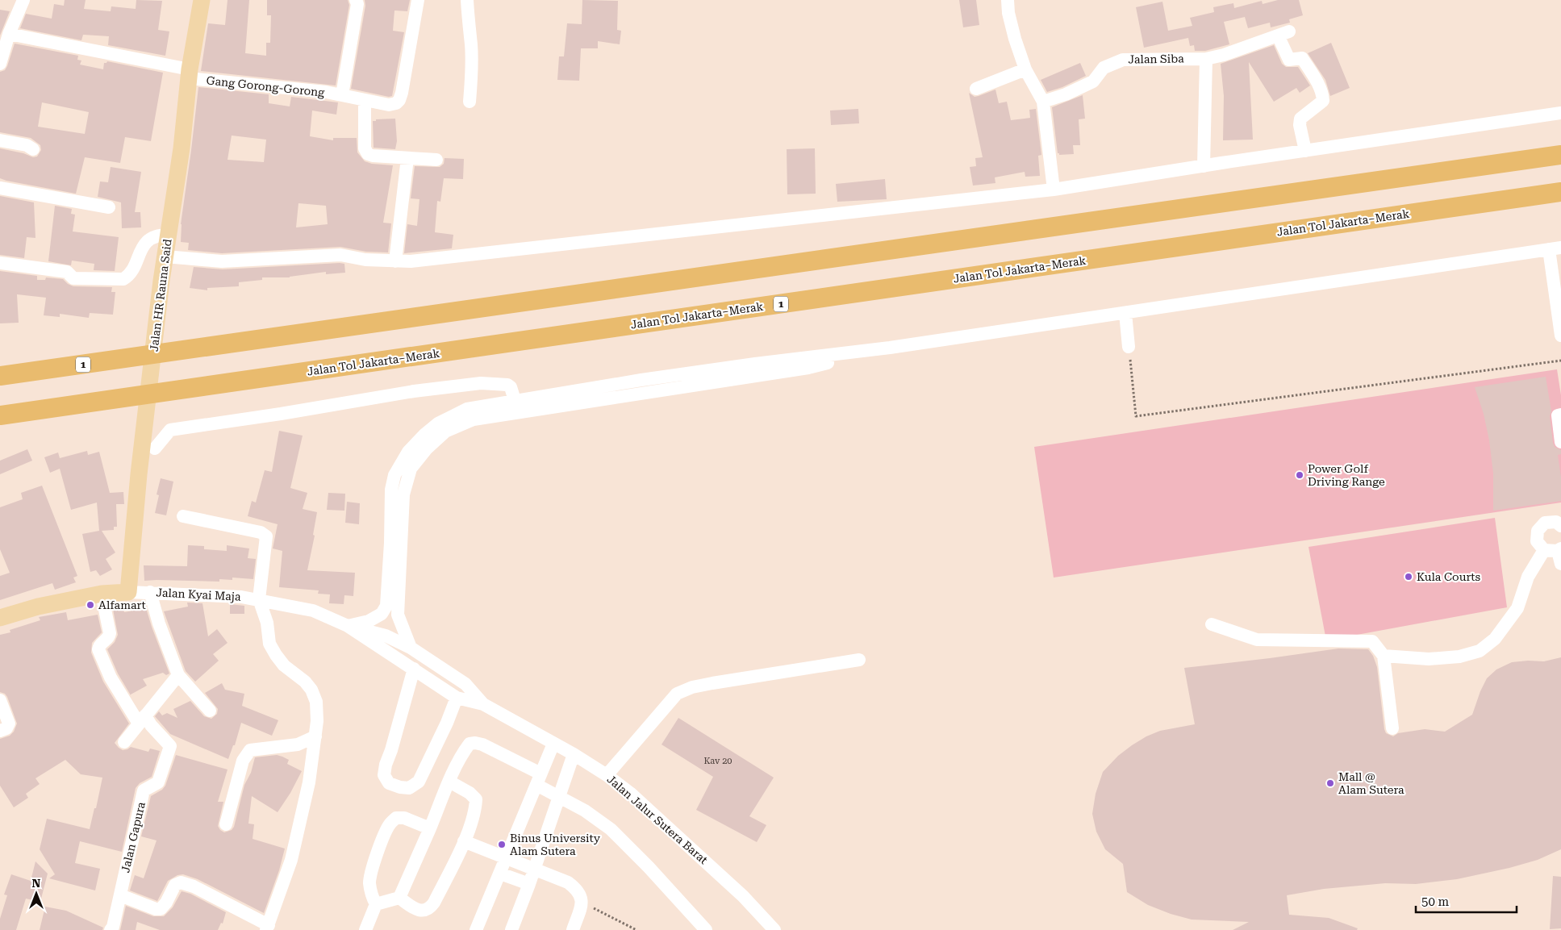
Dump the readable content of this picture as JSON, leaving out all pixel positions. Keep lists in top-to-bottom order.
{
  "streets": {
    "highway": ["Jalan Tol Jakarta–Merak", "1"],
    "main road": ["Jalan HR Rauna Said", "Jalan Kyai Maja"],
    "street": [
      "Jalan Siba",
      "Gang Gorong-Gorong",
      "Jalan Jalur Sutera Barat",
      "Jalan Gapura"
    ]
  },
  "crossings": [
    ["Gang Gorong-Gorong", "Jalan HR Rauna Said"],
    ["Jalan HR Rauna Said", "Jalan Kyai Maja"],
    ["Jalan Kyai Maja", "Jalan Jalur Sutera Barat"]
  ],
  "places": [
    "Power Golf Driving Range",
    "Kula Courts",
    "Alfamart",
    "Mall @ Alam Sutera",
    "Binus University Alam Sutera"
  ],
  "house_numbers": ["Kav 20"],
  "scale_bar": "50 m",
  "north": "top"
}
